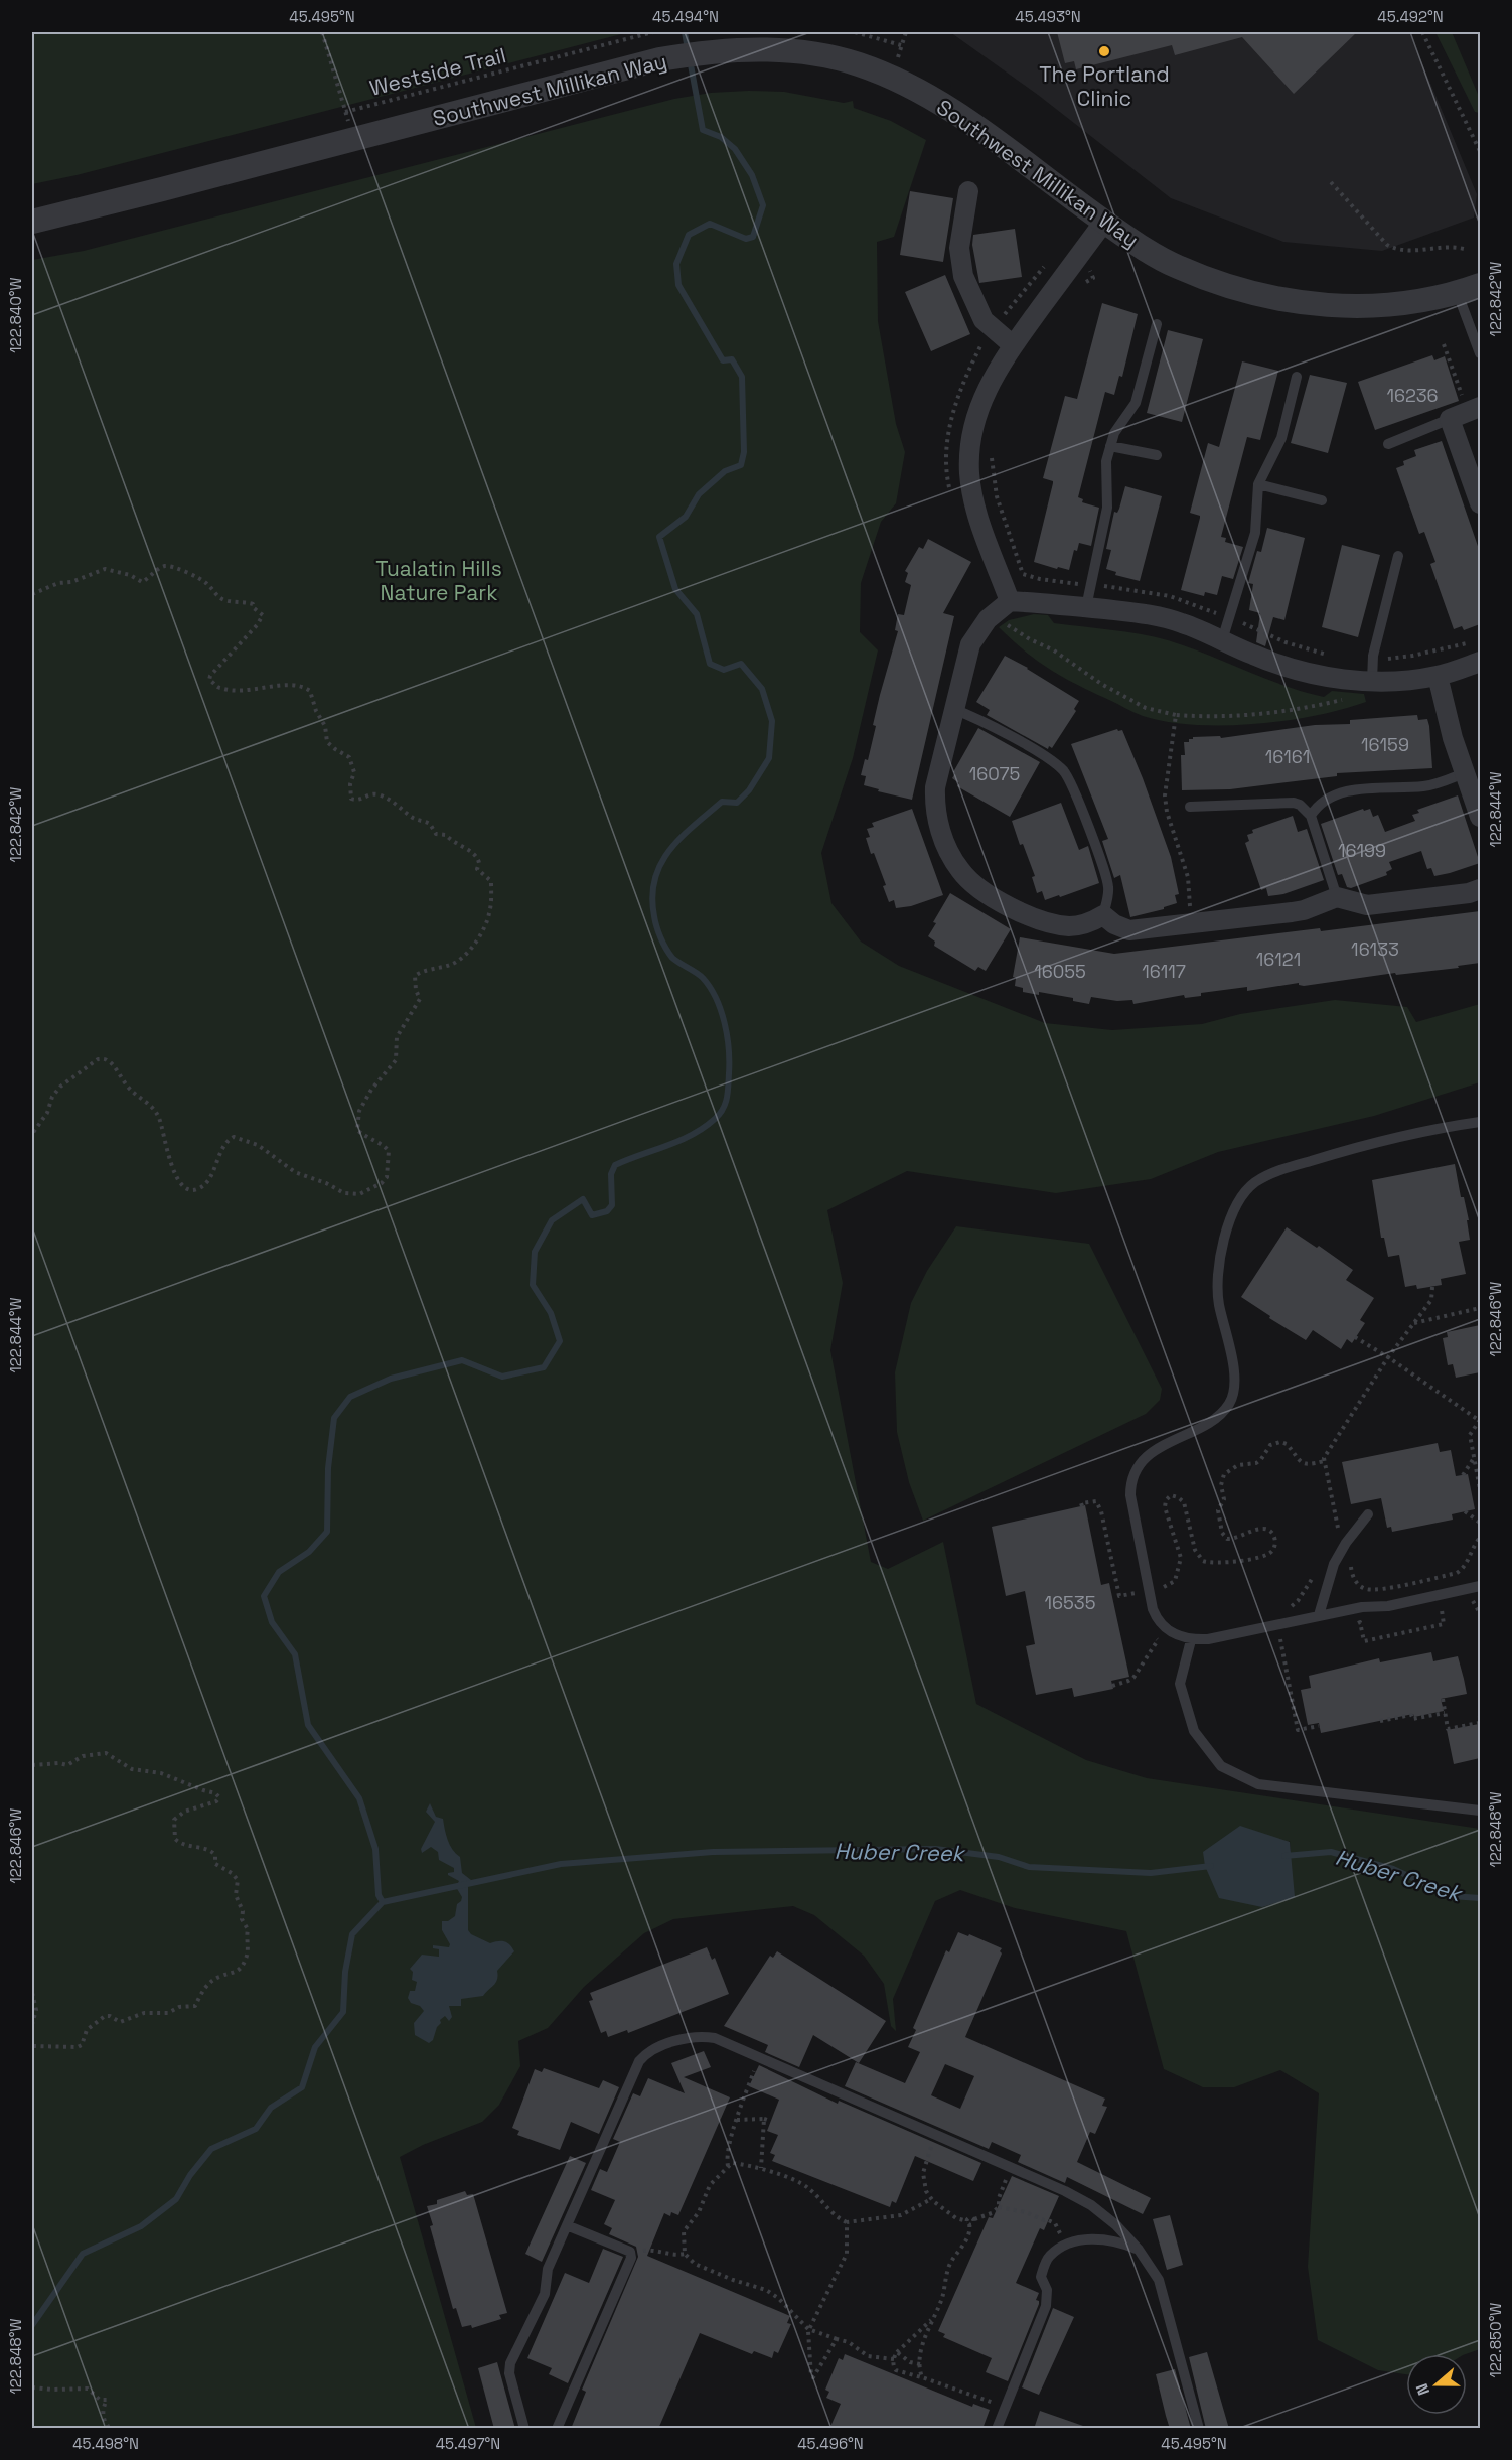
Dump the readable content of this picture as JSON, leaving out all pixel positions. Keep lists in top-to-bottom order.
{
  "streets": {
    "street": ["Southwest Millikan Way"],
    "path": ["Westside Trail"]
  },
  "water": ["Huber Creek"],
  "parks": ["Tualatin Hills Nature Park"],
  "places": ["The Portland Clinic"],
  "house_numbers": [
    "16236",
    "16159",
    "16161",
    "16075",
    "16199",
    "16133",
    "16121",
    "16055",
    "16117",
    "16535"
  ],
  "north": "left",
  "coordinates": [
    "45.495°N",
    "45.494°N",
    "45.493°N",
    "45.492°N",
    "122.842°W",
    "122.840°W",
    "122.844°W",
    "122.846°W",
    "122.848°W",
    "122.850°W",
    "45.498°N",
    "45.497°N",
    "45.496°N"
  ]
}
